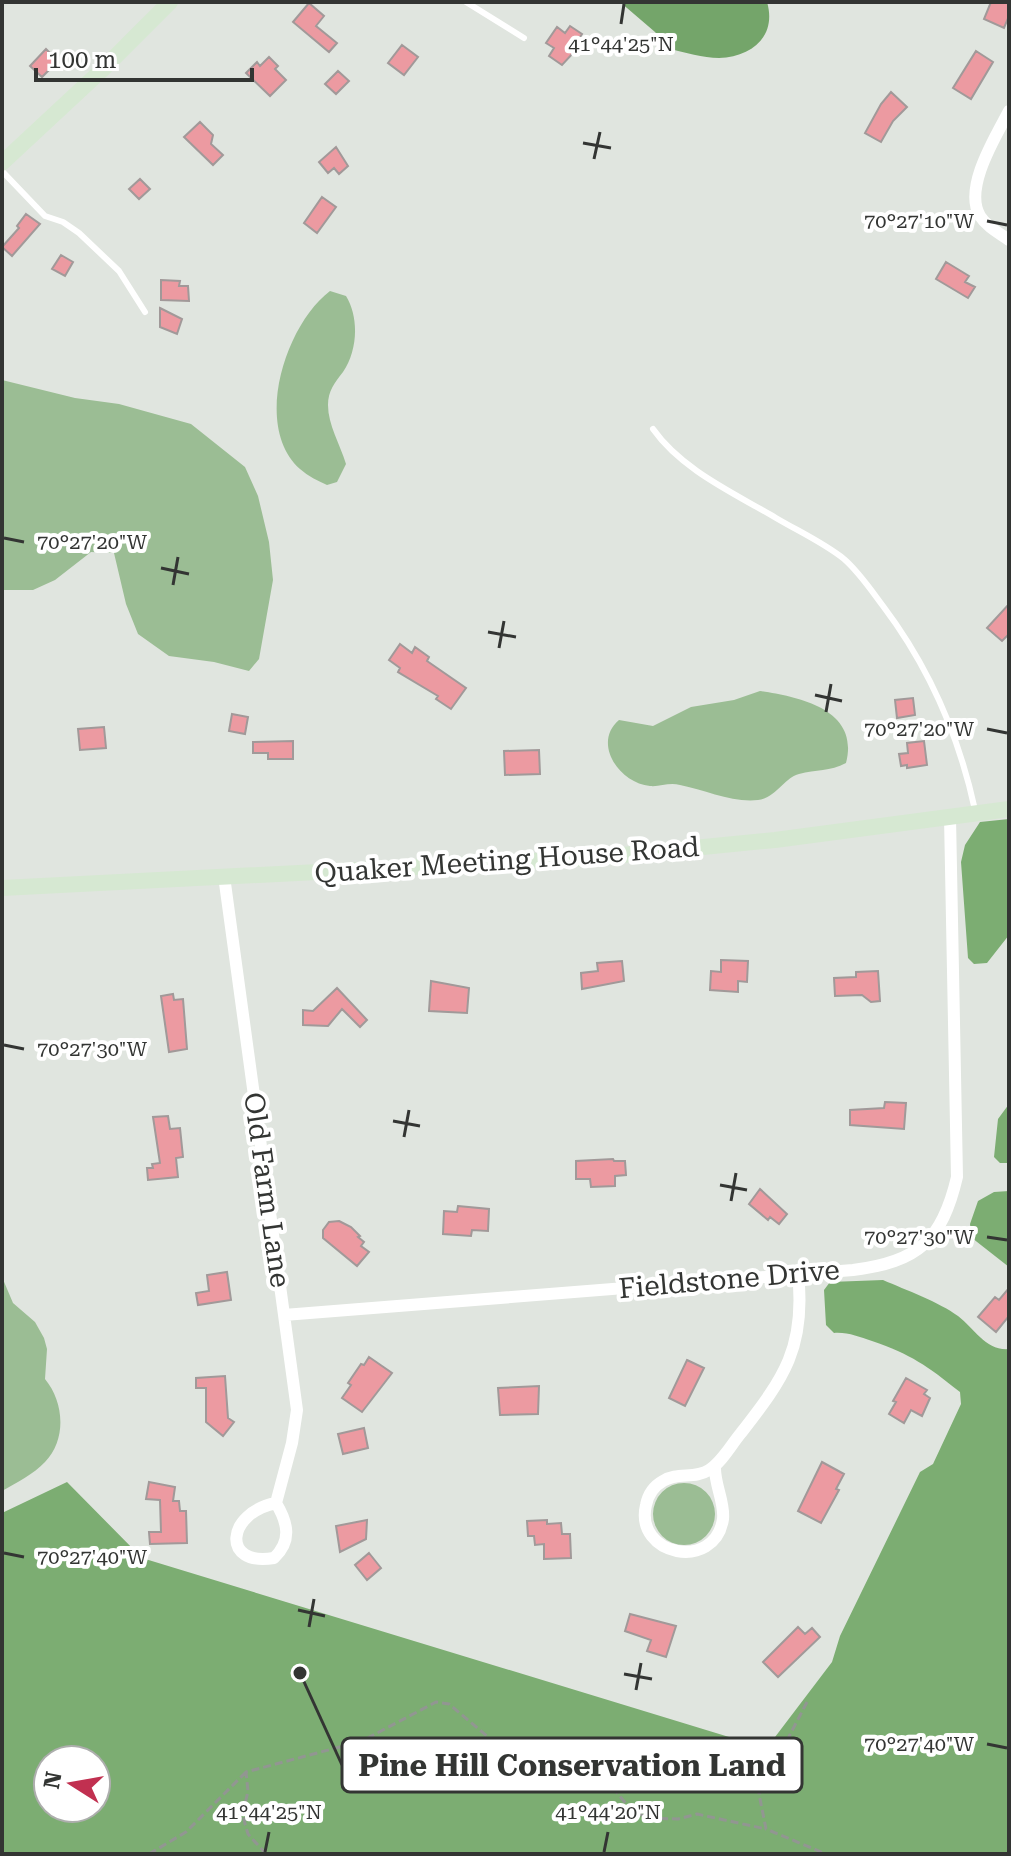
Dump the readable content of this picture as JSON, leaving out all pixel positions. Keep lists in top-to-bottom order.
{
  "streets": {
    "main road": ["Quaker Meeting House Road"],
    "street": ["Old Farm Lane", "Fieldstone Drive"]
  },
  "crossings": [
    ["Quaker Meeting House Road", "Old Farm Lane"],
    ["Quaker Meeting House Road", "Fieldstone Drive"],
    ["Old Farm Lane", "Fieldstone Drive"]
  ],
  "places": ["Pine Hill Conservation Land"],
  "scale_bar": "100 m",
  "north": "left",
  "coordinates": [
    "41°44'25\"N",
    "70°27'10\"W",
    "70°27'20\"W",
    "70°27'30\"W",
    "70°27'40\"W",
    "41°44'20\"N"
  ]
}
